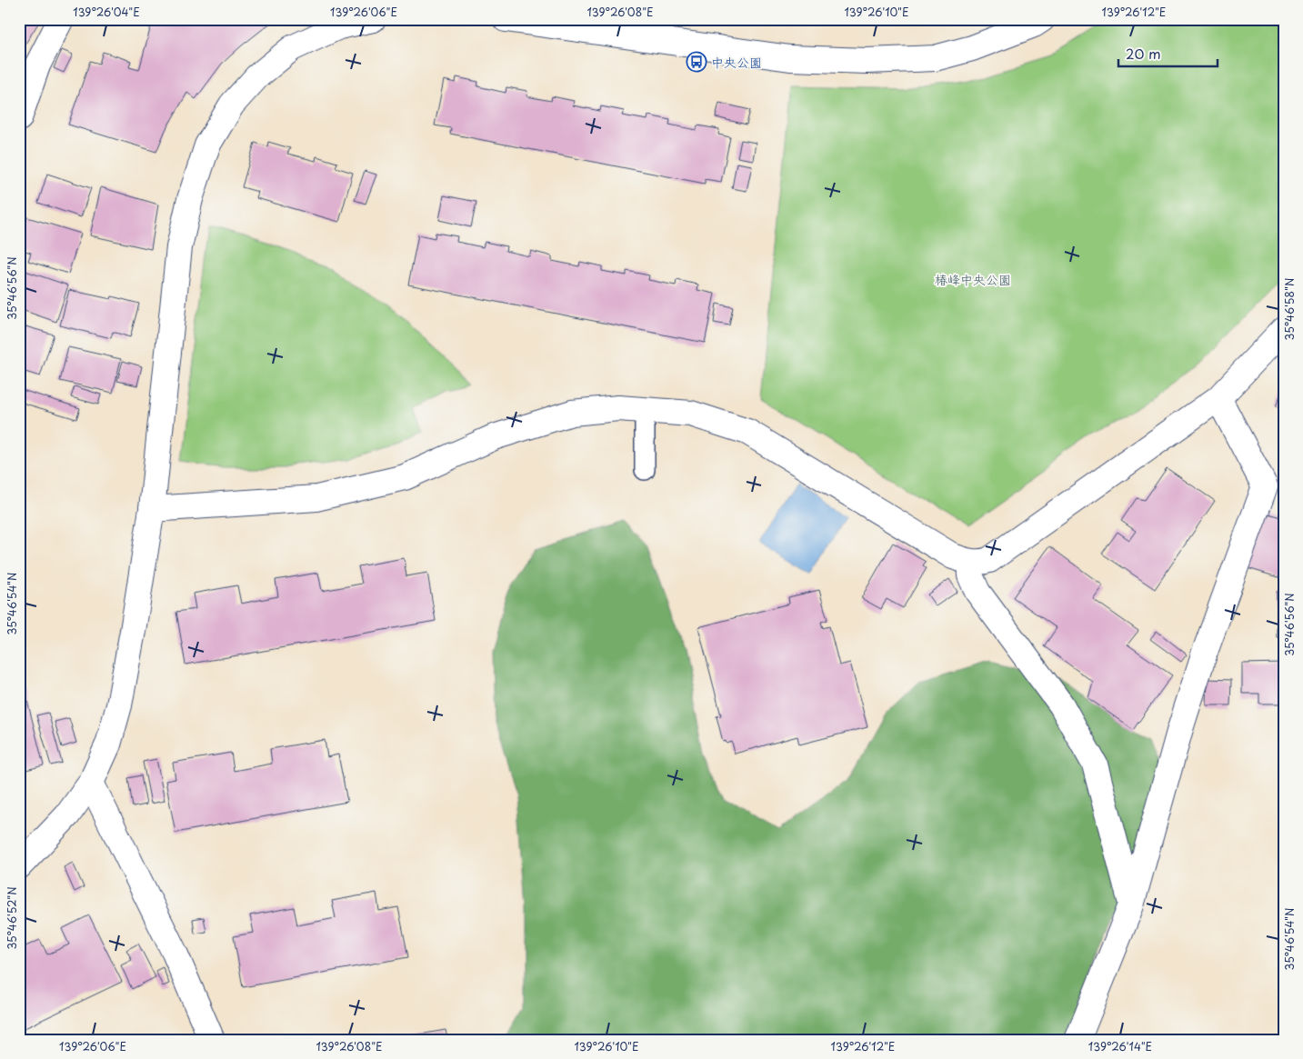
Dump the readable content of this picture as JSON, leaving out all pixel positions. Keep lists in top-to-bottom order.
{
  "parks": ["椿峰中央公園"],
  "places": {
    "bus stop": ["中央公園"]
  },
  "scale_bar": "20 m",
  "coordinates": [
    "139°26'04\"E",
    "139°26'06\"E",
    "139°26'08\"E",
    "139°26'10\"E",
    "139°26'12\"E",
    "35°46'56\"N",
    "35°46'58\"N",
    "35°46'54\"N",
    "35°46'52\"N",
    "139°26'14\"E"
  ]
}
